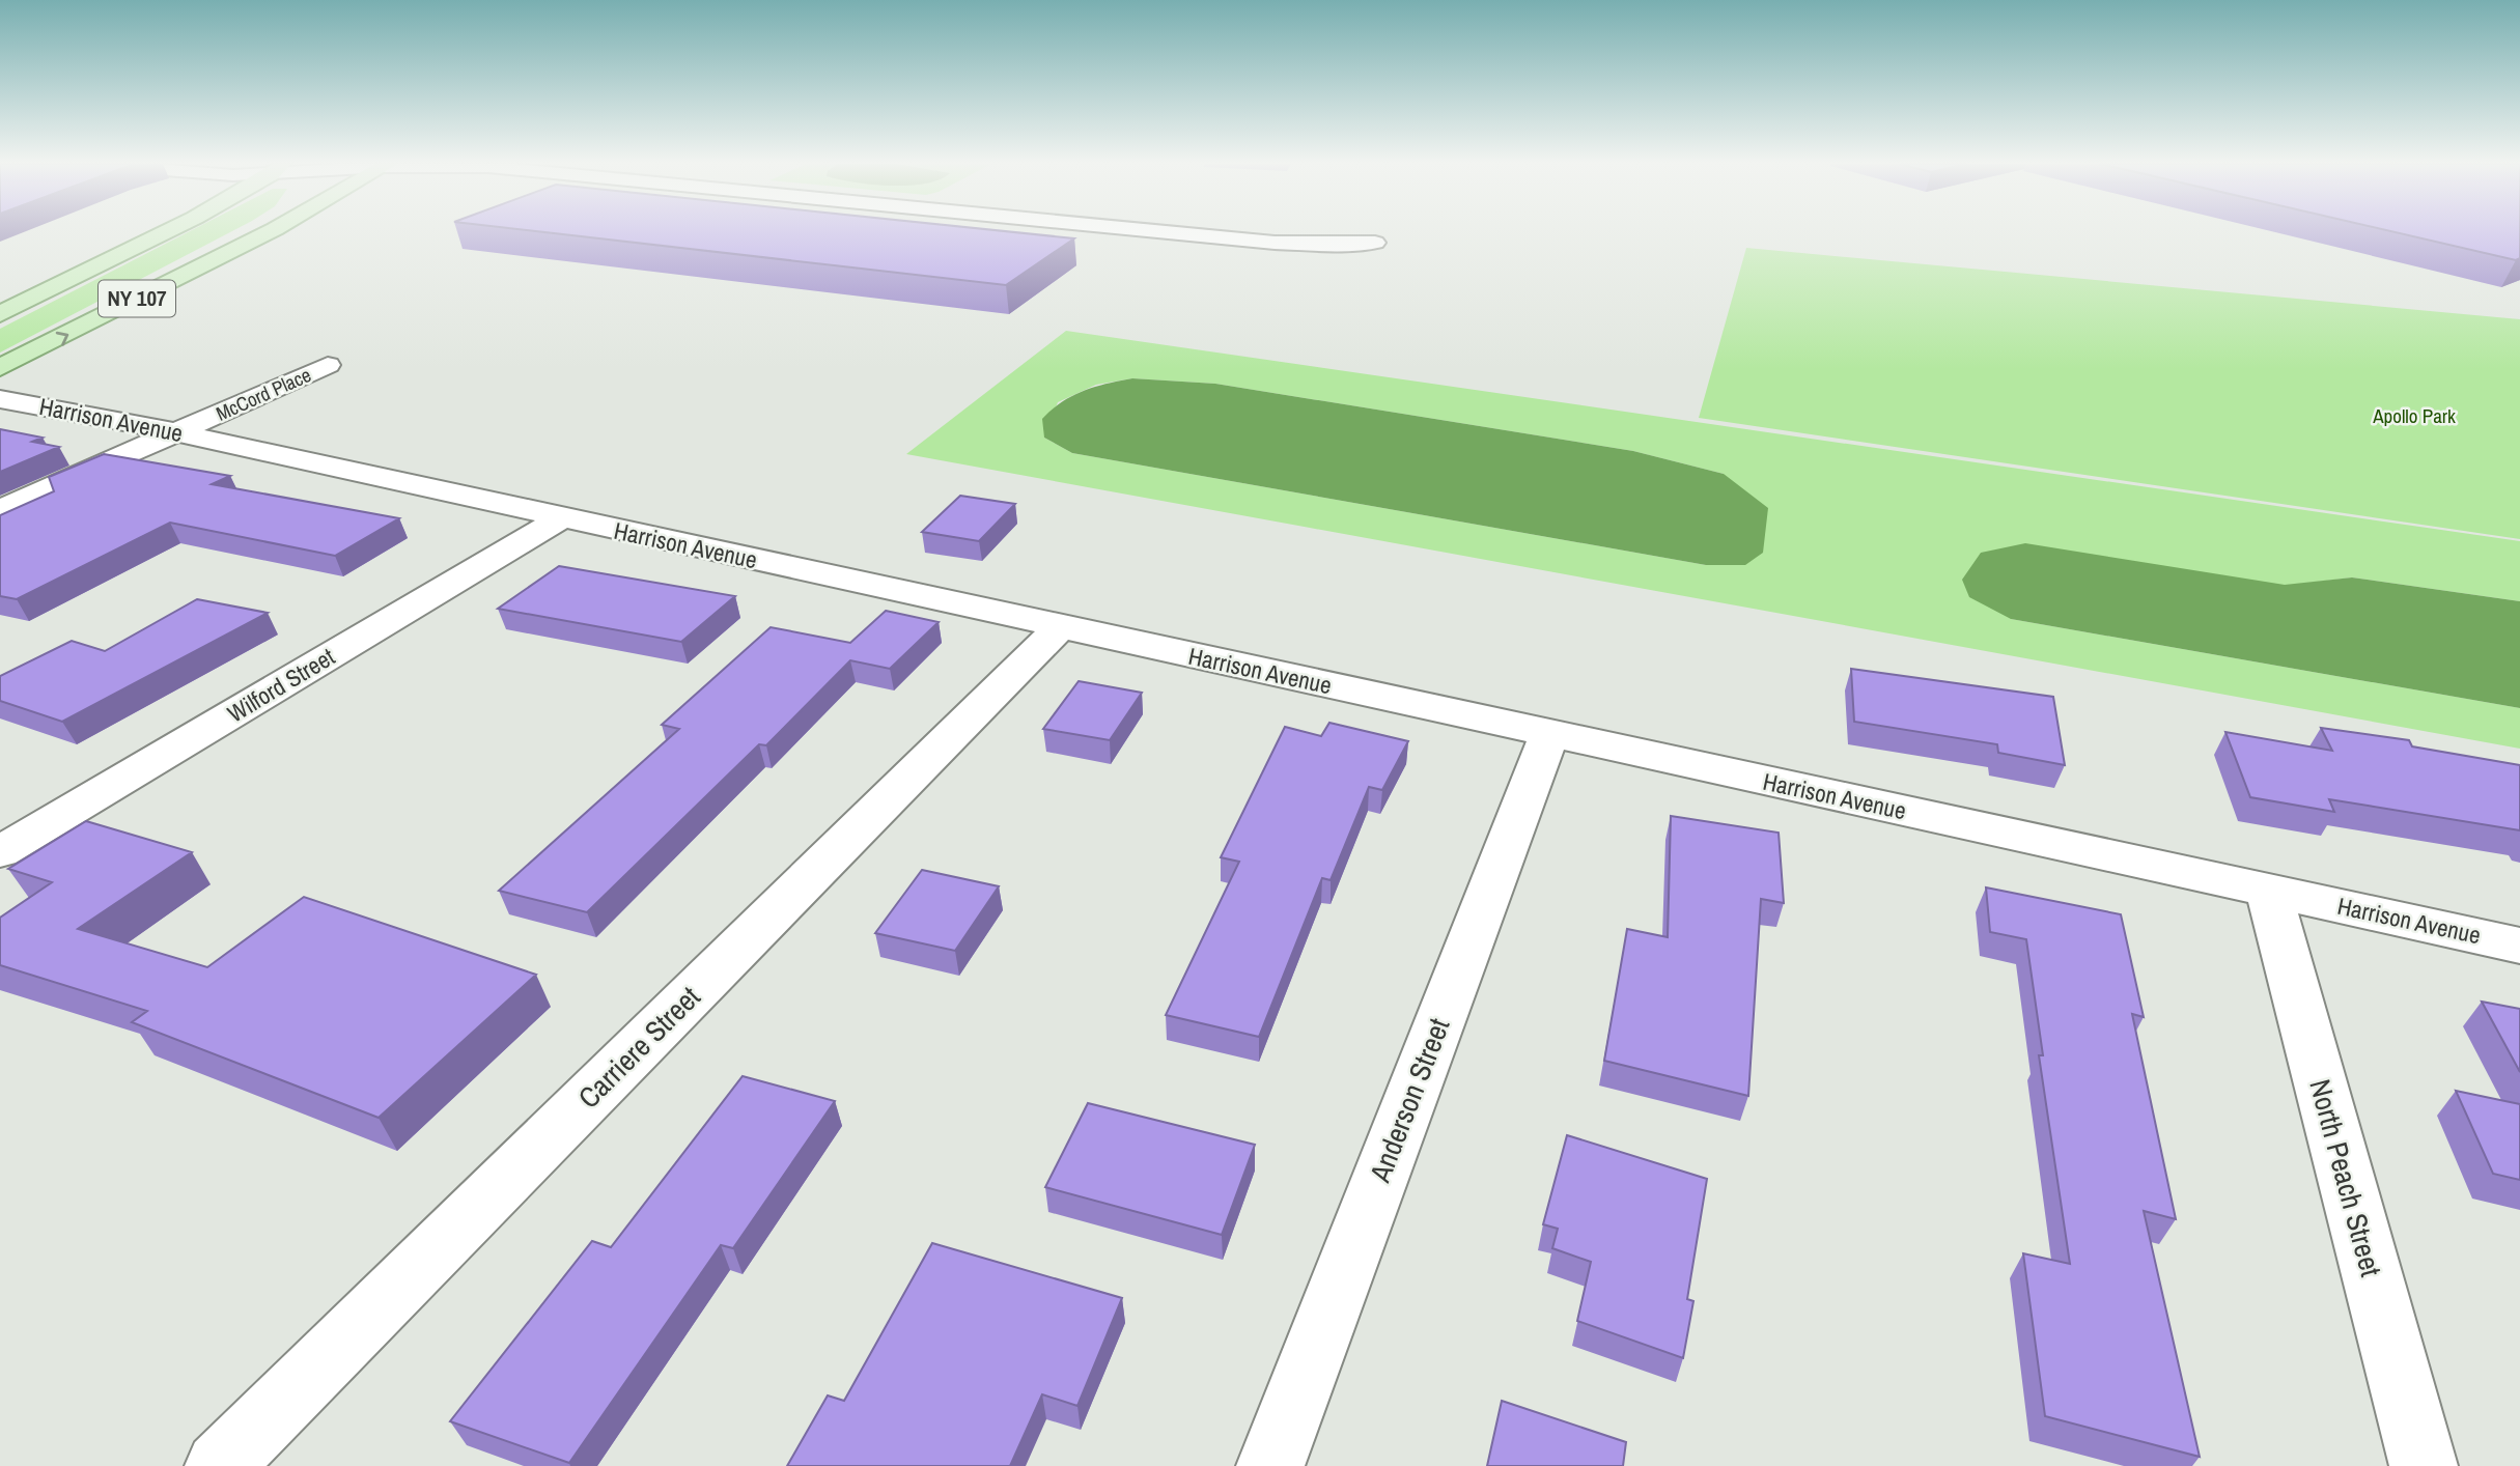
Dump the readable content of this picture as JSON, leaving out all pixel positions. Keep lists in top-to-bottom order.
{
  "streets": {
    "main road": ["NY 107"],
    "street": [
      "McCord Place",
      "Harrison Avenue",
      "Wilford Street",
      "Carriere Street",
      "Anderson Street",
      "North Peach Street"
    ]
  },
  "crossings": [
    ["McCord Place", "Harrison Avenue"],
    ["Harrison Avenue", "Wilford Street"],
    ["Harrison Avenue", "Carriere Street"],
    ["Harrison Avenue", "Anderson Street"],
    ["Harrison Avenue", "North Peach Street"]
  ],
  "parks": ["Apollo Park"]
}
